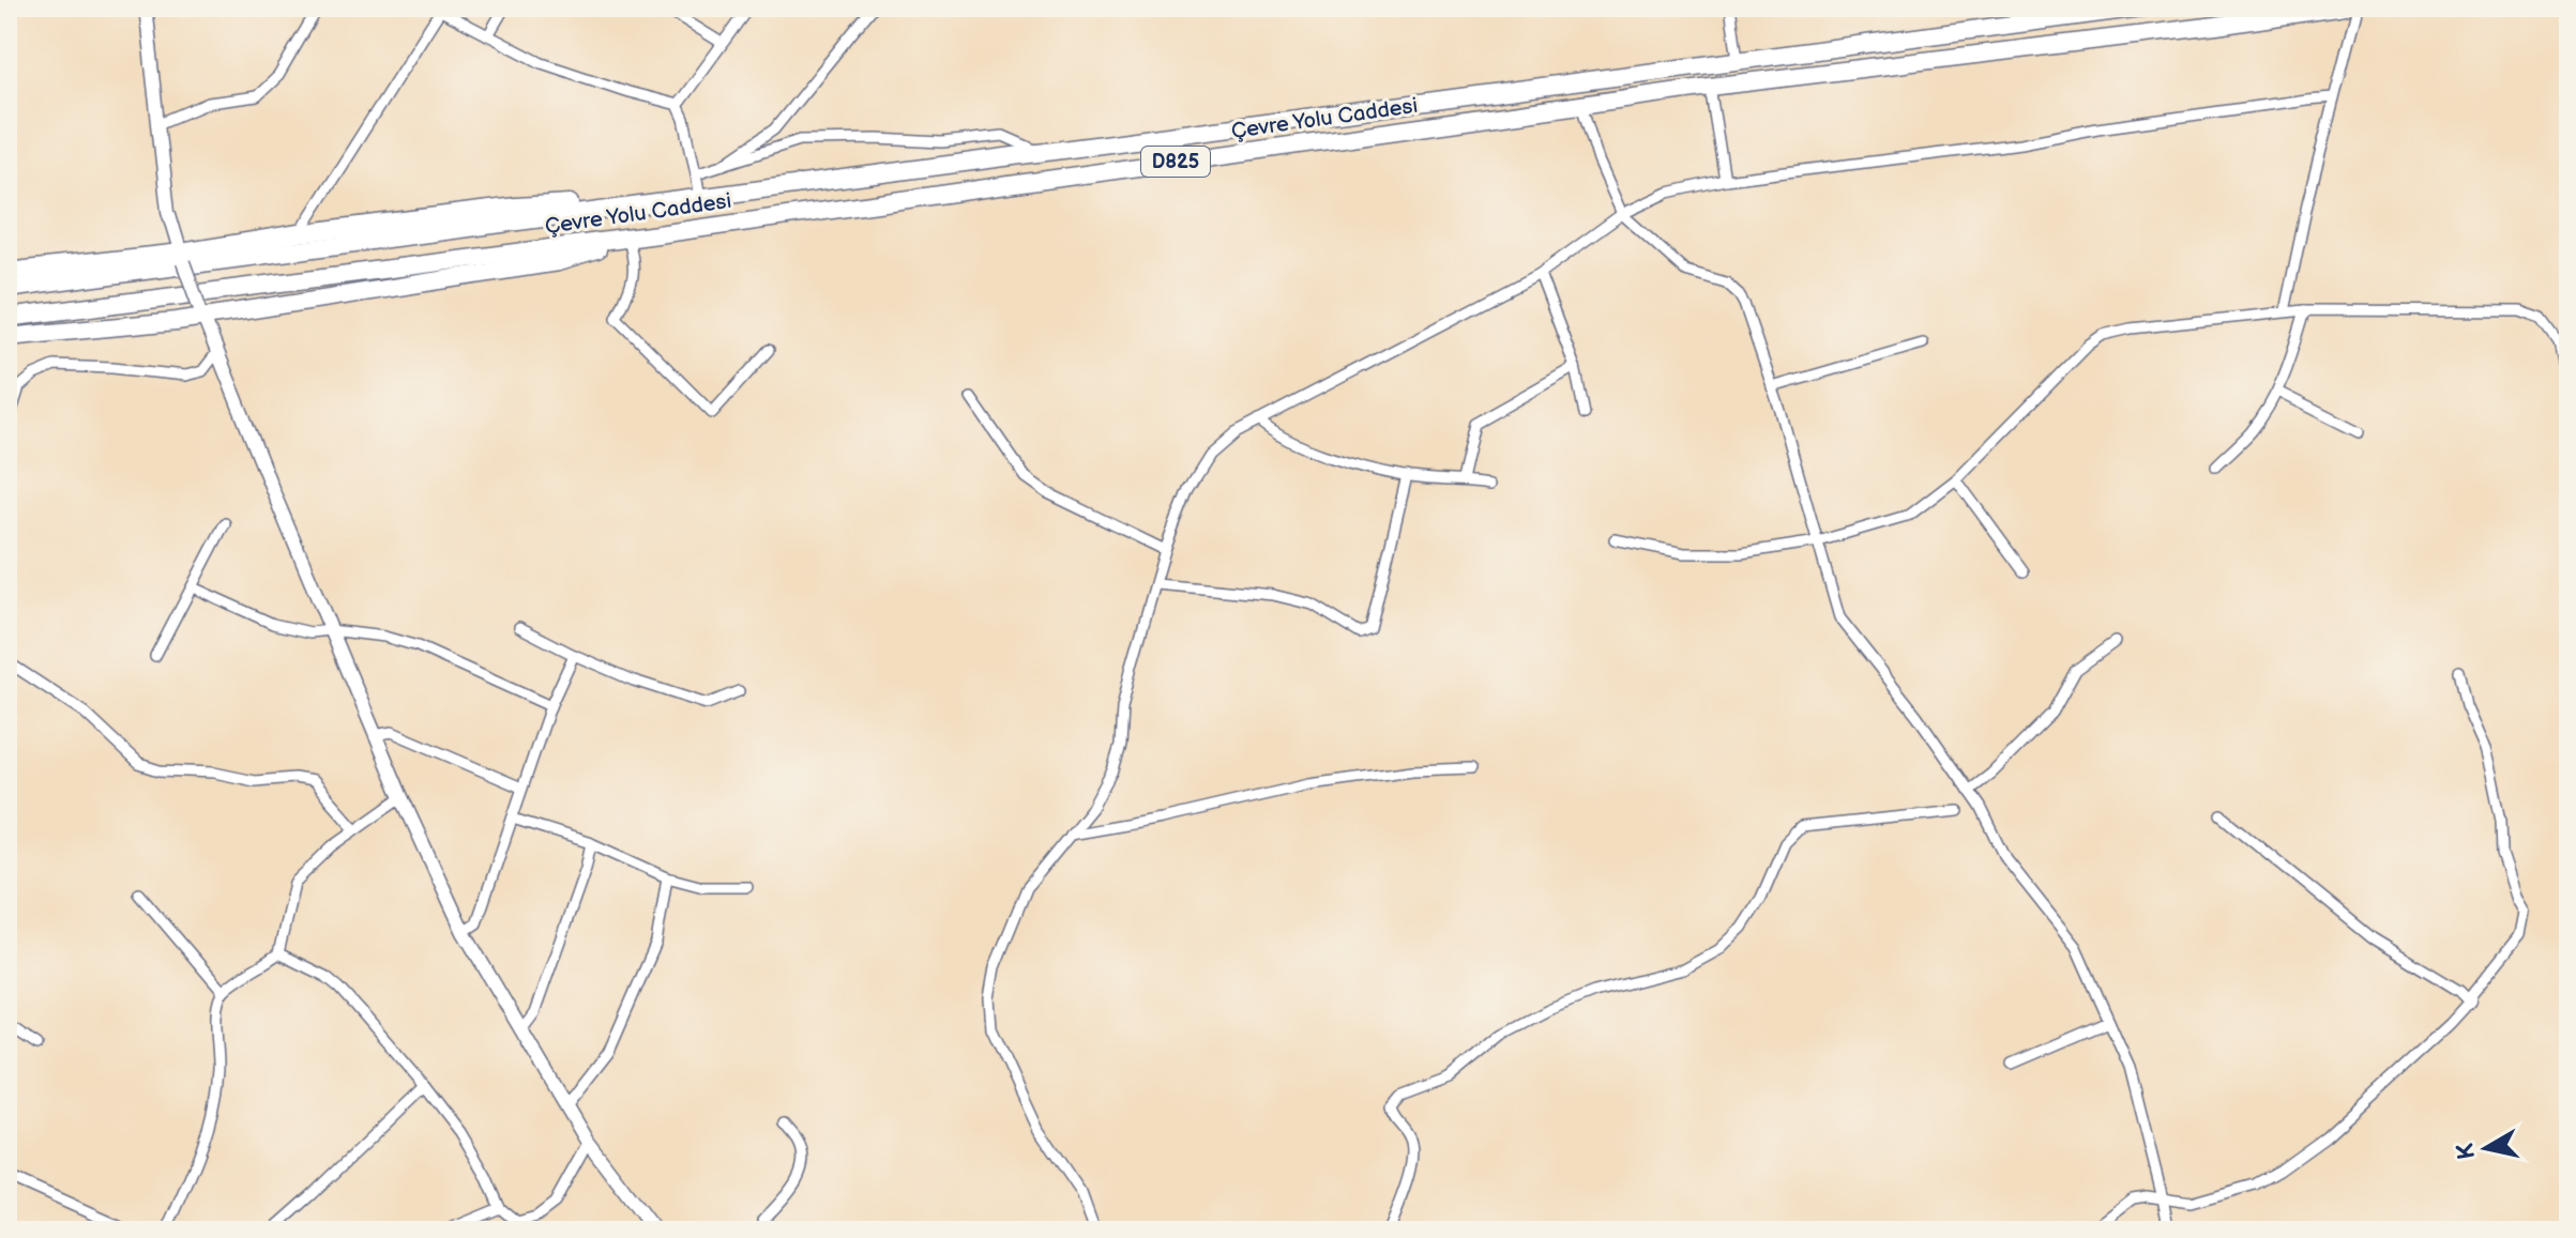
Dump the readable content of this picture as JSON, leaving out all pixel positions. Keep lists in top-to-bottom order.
{
  "streets": {
    "highway": ["Çevre Yolu Caddesi", "D825"]
  },
  "north": "left"
}
